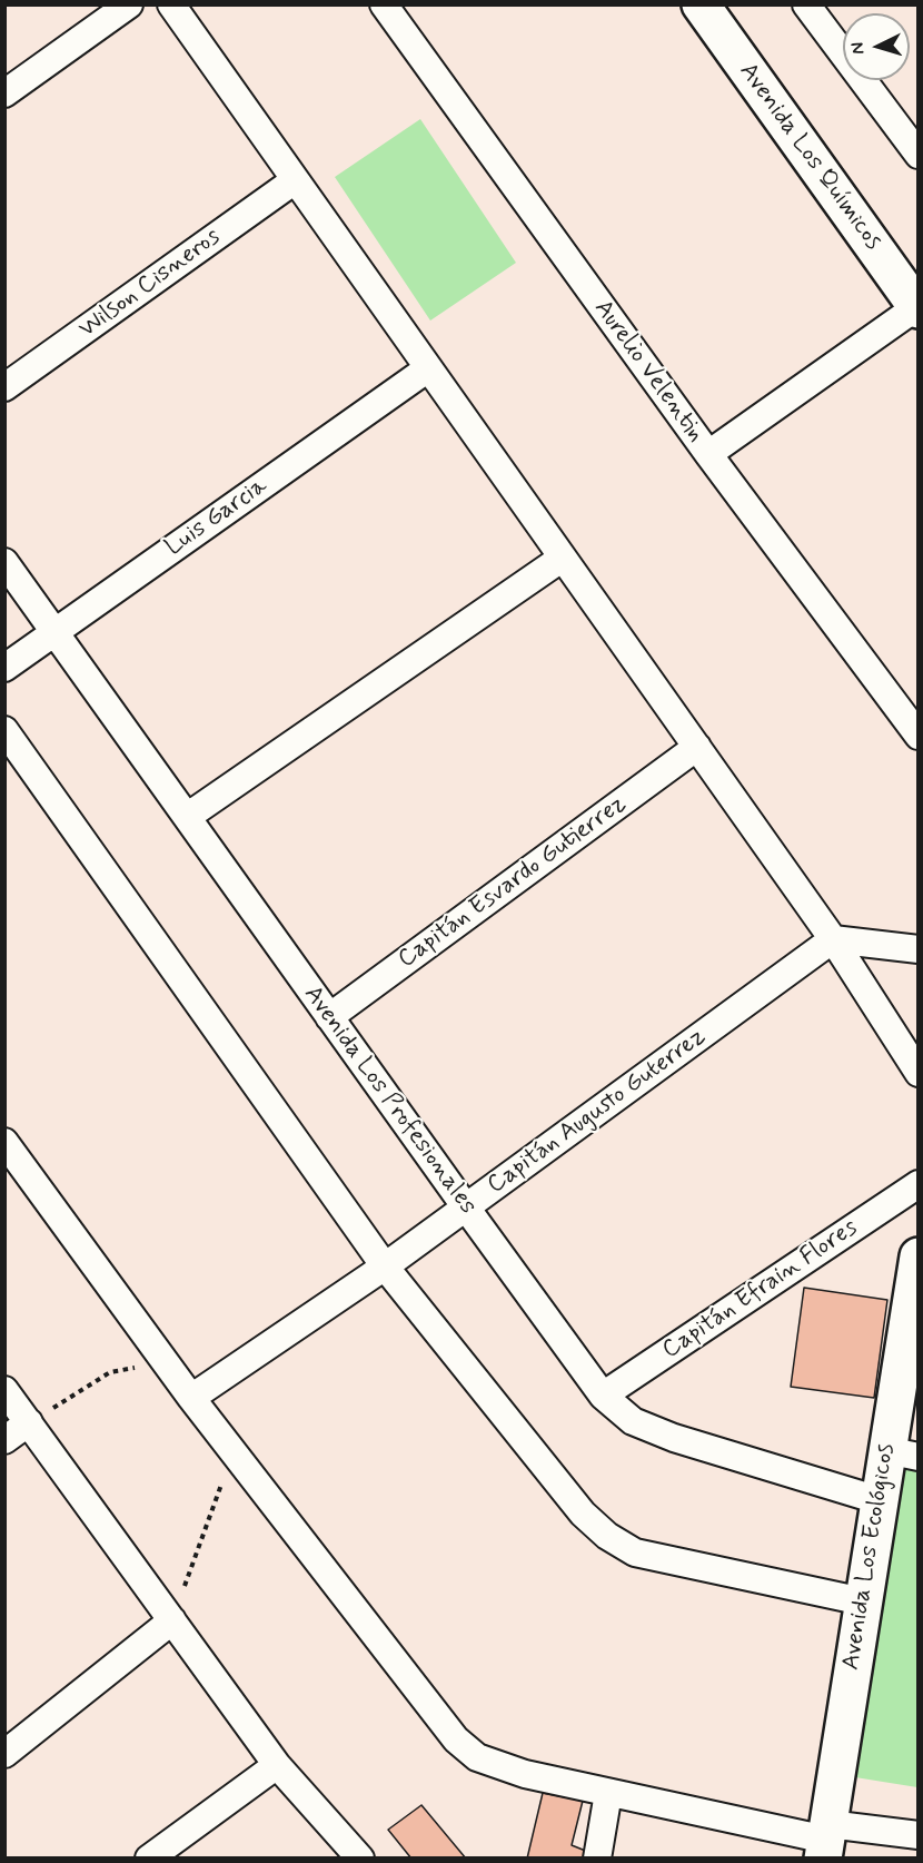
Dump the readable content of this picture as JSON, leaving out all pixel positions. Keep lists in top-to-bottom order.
{
  "streets": {
    "main road": ["Avenida Los Químicos", "Avenida Los Ecológicos"],
    "street": [
      "Wilson Cisneros",
      "Aurelio Velentin",
      "Luis Garcia",
      "Capitán Esvardo Gutierrez",
      "Avenida Los Profesionales",
      "Capitán Augusto Guterrez",
      "Capitán Efrain Flores"
    ]
  },
  "crossings": [
    ["Luis Garcia", "Avenida Los Profesionales"],
    ["Capitán Esvardo Gutierrez", "Avenida Los Profesionales"],
    ["Avenida Los Profesionales", "Capitán Augusto Guterrez"],
    ["Avenida Los Profesionales", "Capitán Efrain Flores"],
    ["Avenida Los Profesionales", "Avenida Los Ecológicos"]
  ],
  "north": "left"
}
